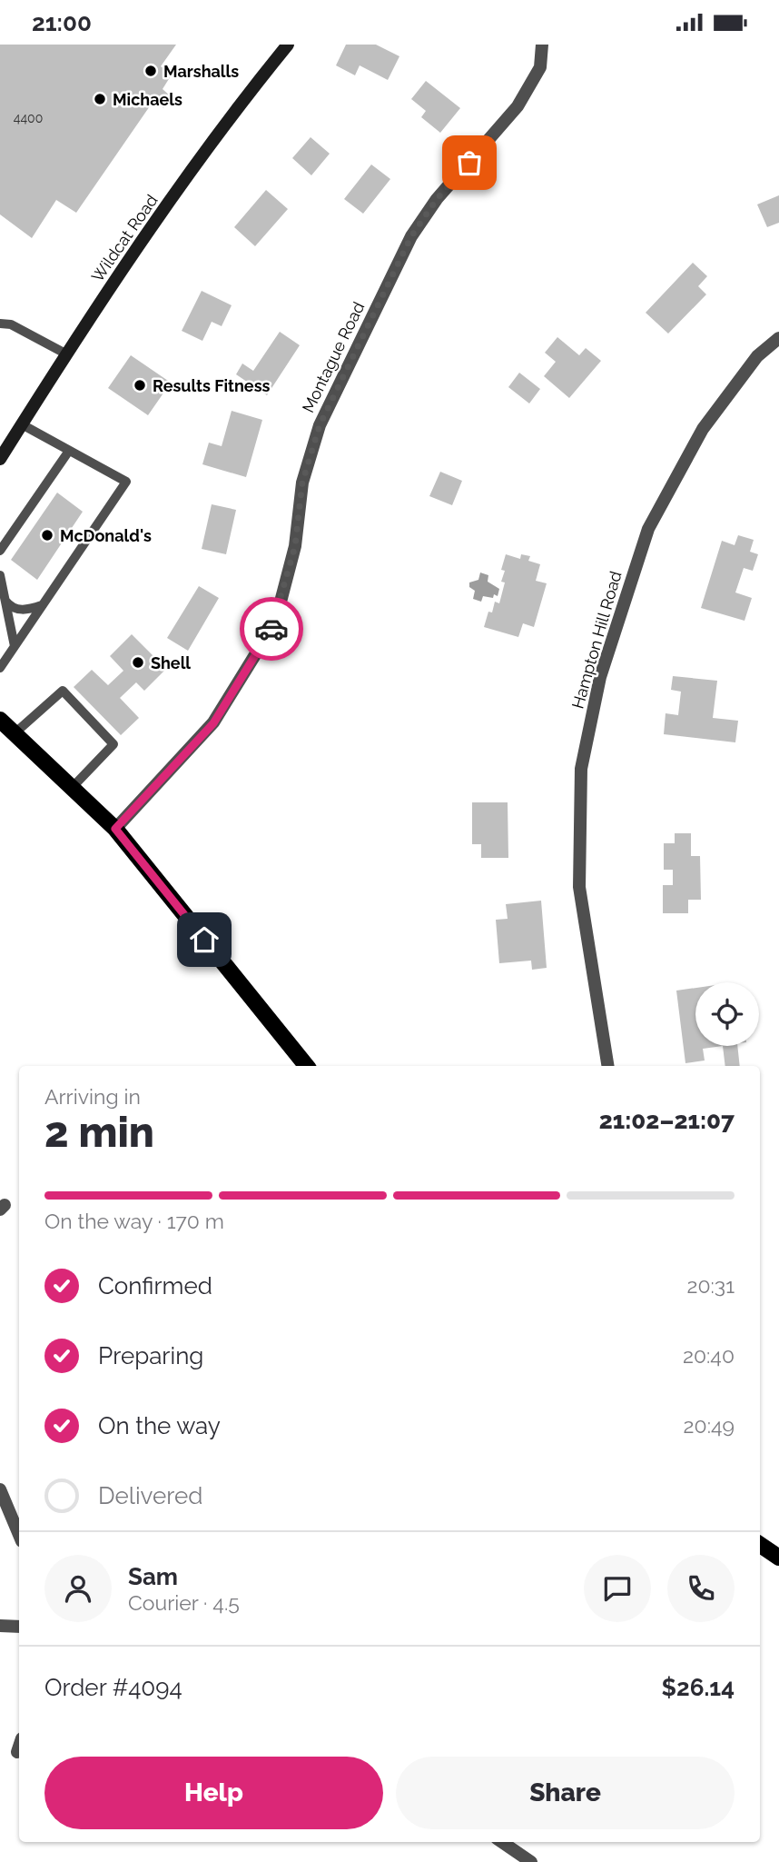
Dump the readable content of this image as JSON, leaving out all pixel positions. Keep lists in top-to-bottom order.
{
  "streets": {
    "main road": ["Wildcat Road"],
    "street": ["Montague Road", "Hampton Hill Road"]
  },
  "places": [
    "Marshalls",
    "Michaels",
    "Results Fitness",
    "McDonald's",
    "Shell"
  ],
  "house_numbers": ["4400"],
  "page": {
    "status": "21:00",
    "heading": ["2 min", "Arriving in", "21:02–21:07"],
    "panel": [
      "Sam",
      "Courier · 4.5",
      "Order #4094",
      "$26.14"
    ],
    "bar": "On the way · 170 m",
    "list": [
      ["Confirmed", "20:31"],
      ["Preparing", "20:40"],
      ["On the way", "20:49"],
      "Delivered"
    ],
    "buttons": ["Help", "Share"]
  }
}
